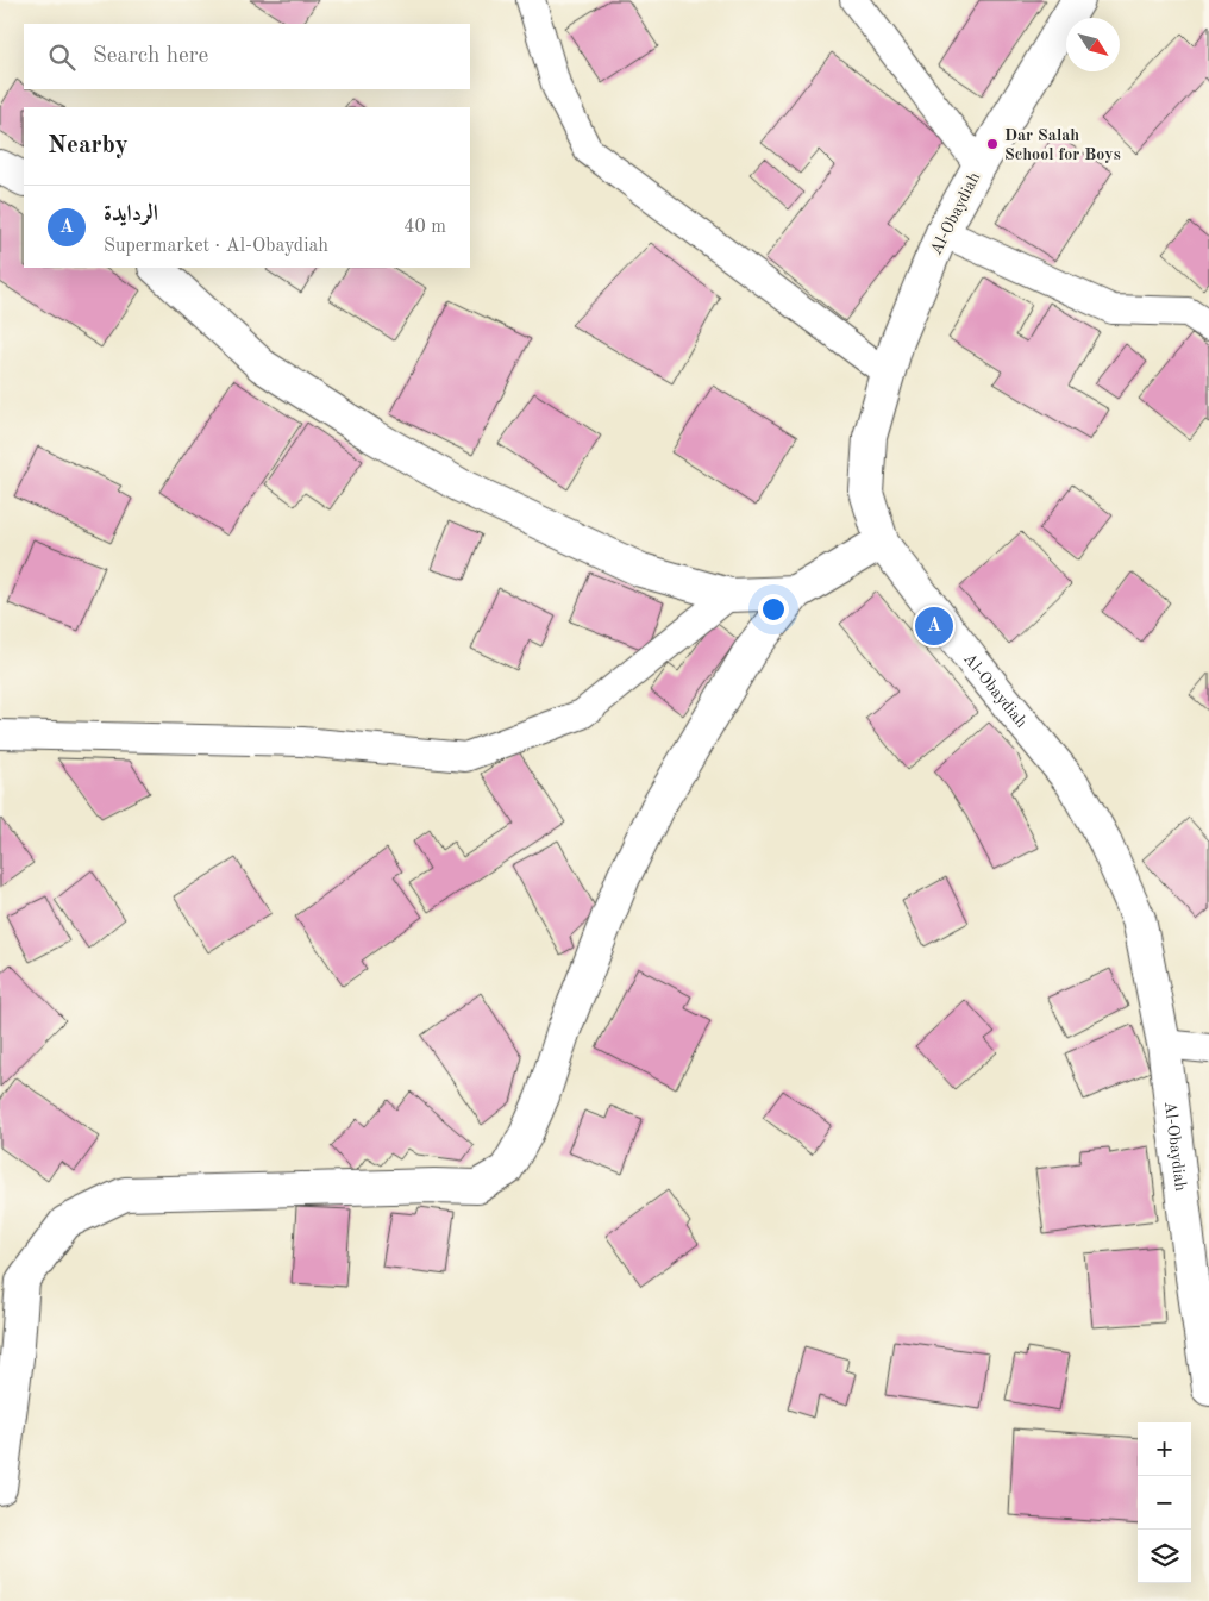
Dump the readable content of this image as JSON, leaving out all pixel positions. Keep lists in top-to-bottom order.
{
  "streets": {
    "street": ["Al-Obaydiah"]
  },
  "places": ["Dar Salah School for Boys"],
  "north": "bottom right",
  "page": {
    "search": "Search here",
    "heading": "Nearby",
    "list": [
      {
        "mark": "A",
        "name": "الردايدة",
        "note": "Supermarket · Al-Obaydiah",
        "value": "40 m"
      }
    ],
    "pins": "A",
    "map_buttons": ["+", "−"]
  }
}
